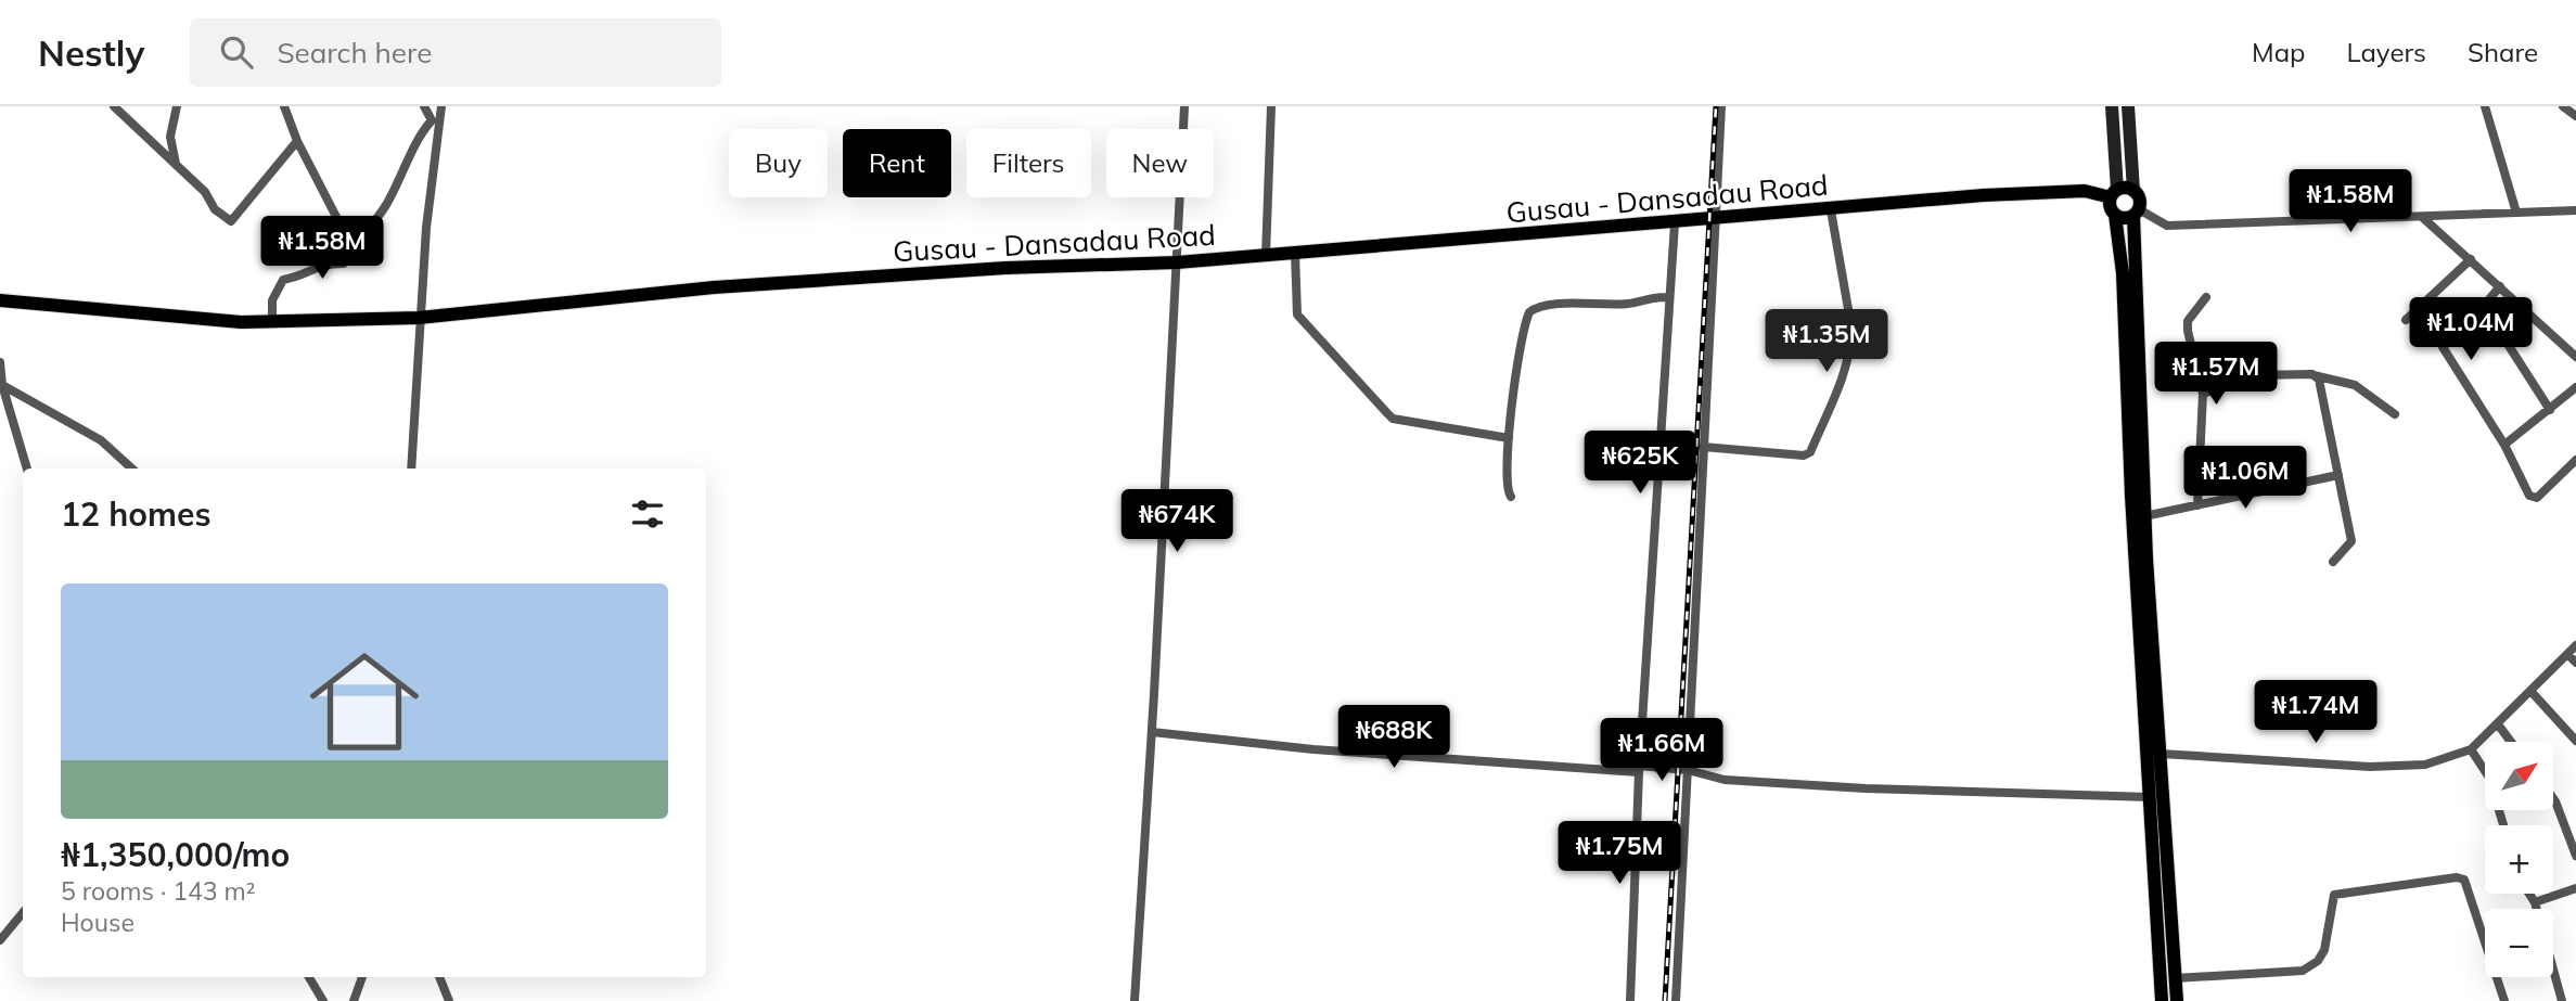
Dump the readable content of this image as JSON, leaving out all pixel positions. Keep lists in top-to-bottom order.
{
  "streets": {
    "main road": ["Gusau - Dansadau Road"]
  },
  "north": "top right",
  "page": {
    "header": "Nestly",
    "search": "Search here",
    "nav": ["Map", "Layers", "Share"],
    "chip": [
      "Buy",
      "Rent",
      "Filters",
      "New"
    ],
    "price": [
      "₦1.58M",
      "₦1.58M",
      "₦1.04M",
      "₦1.35M",
      "₦1.57M",
      "₦625K",
      "₦1.06M",
      "₦674K",
      "₦1.74M",
      "₦688K",
      "₦1.66M",
      "₦1.75M"
    ],
    "heading": "12 homes",
    "list": [
      {
        "name": "₦1,350,000/mo",
        "note": "5 rooms · 143 m² · House"
      }
    ],
    "map_buttons": ["+", "−"]
  }
}
